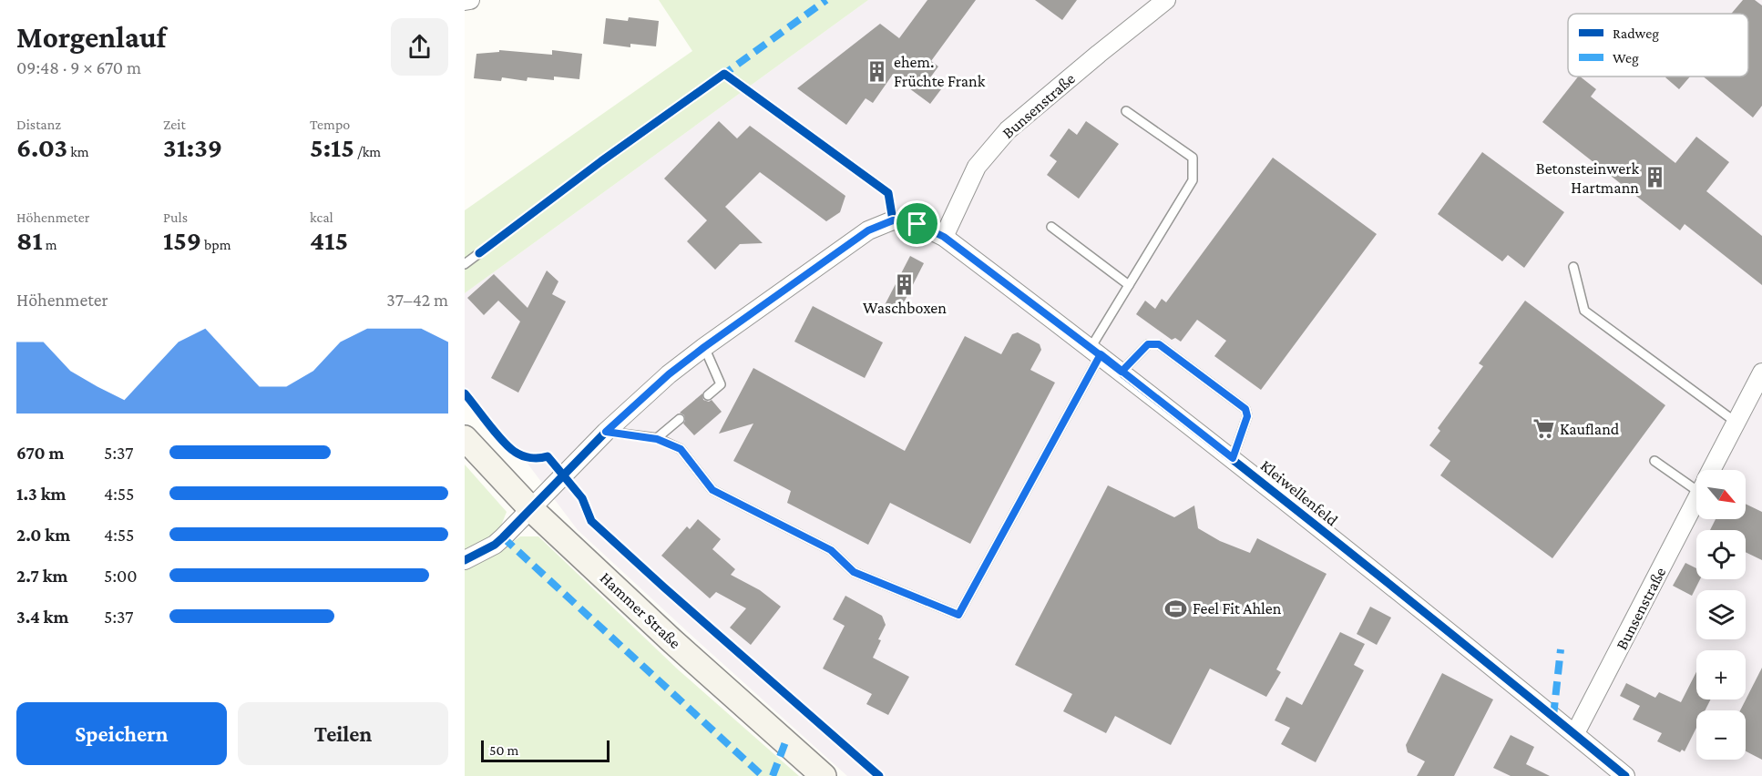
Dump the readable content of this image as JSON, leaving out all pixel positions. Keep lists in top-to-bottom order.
{
  "streets": {
    "main road": ["Hammer Straße"],
    "street": ["Bunsenstraße", "Kleiwellenfeld"]
  },
  "crossings": [
    ["Bunsenstraße", "Kleiwellenfeld"],
    ["Kleiwellenfeld", "Hammer Straße"]
  ],
  "places": {
    "building": ["ehem. Früchte Frank", "Betonsteinwerk Hartmann", "Waschboxen"],
    "supermarket": ["Kaufland"],
    "sports": ["Feel Fit Ahlen"]
  },
  "legend": ["Radweg", "Weg"],
  "scale_bar": "50 m",
  "north": "bottom right",
  "page": {
    "heading": ["Morgenlauf", "09:48 · 9 × 670 m"],
    "stats": [
      ["Distanz", "6.03 km"],
      ["Zeit", "31:39"],
      ["Tempo", "5:15 /km"],
      ["Höhenmeter", "81 m"],
      ["Puls", "159 bpm"],
      ["kcal", "415"]
    ],
    "chart": ["Höhenmeter", "37–42 m"],
    "list": [
      {
        "name": "670 m",
        "note": "5:37"
      },
      {
        "name": "1.3 km",
        "note": "4:55"
      },
      {
        "name": "2.0 km",
        "note": "4:55"
      },
      {
        "name": "2.7 km",
        "note": "5:00"
      },
      {
        "name": "3.4 km",
        "note": "5:37"
      }
    ],
    "map_buttons": ["+", "−"],
    "buttons": ["Speichern", "Teilen"],
    "scale": "50 m"
  }
}
